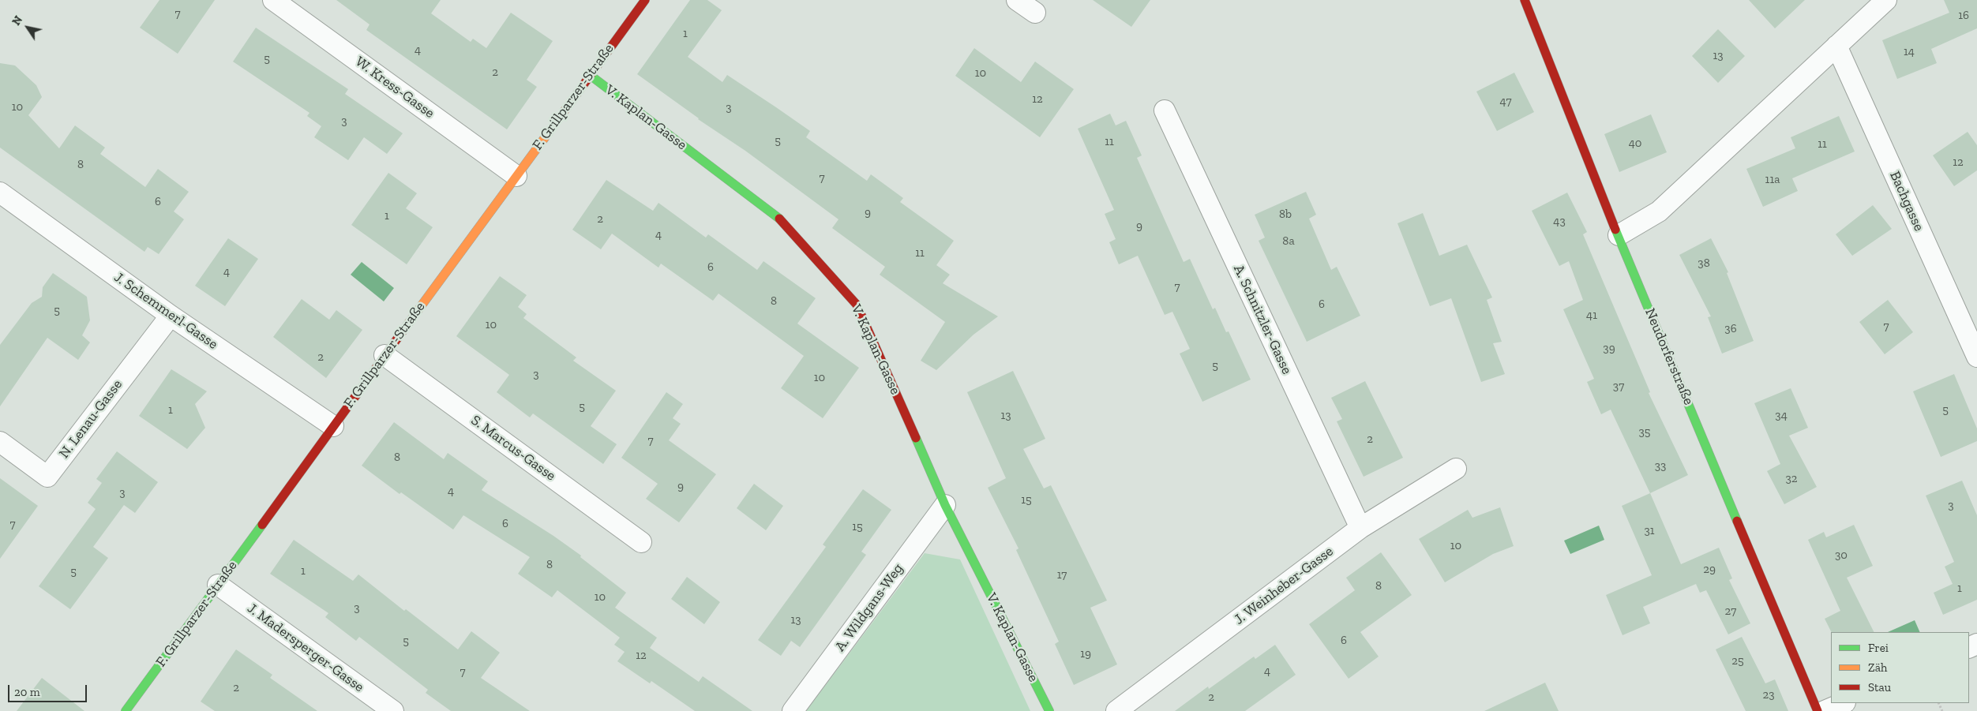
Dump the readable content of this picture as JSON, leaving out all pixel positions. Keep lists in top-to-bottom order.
{
  "streets": {
    "street": [
      "W. Kress-Gasse",
      "F. Grillparzer-Straße",
      "V. Kaplan-Gasse",
      "Bachgasse",
      "J. Schemmerl-Gasse",
      "A. Schnitzler-Gasse",
      "Neudorferstraße",
      "N. Lenau-Gasse",
      "S. Marcus-Gasse",
      "J. Weinheber-Gasse",
      "A. Wildgans-Weg",
      "J. Madersperger-Gasse"
    ]
  },
  "crossings": [
    ["W. Kress-Gasse", "F. Grillparzer-Straße"],
    ["F. Grillparzer-Straße", "V. Kaplan-Gasse"],
    ["F. Grillparzer-Straße", "J. Schemmerl-Gasse"],
    ["F. Grillparzer-Straße", "S. Marcus-Gasse"],
    ["F. Grillparzer-Straße", "J. Madersperger-Gasse"],
    ["V. Kaplan-Gasse", "A. Wildgans-Weg"],
    ["J. Schemmerl-Gasse", "N. Lenau-Gasse"],
    ["A. Schnitzler-Gasse", "J. Weinheber-Gasse"]
  ],
  "house_numbers": [
    "7",
    "16",
    "1",
    "4",
    "14",
    "13",
    "5",
    "2",
    "10",
    "12",
    "47",
    "10",
    "3",
    "3",
    "5",
    "11",
    "40",
    "11",
    "12",
    "8",
    "7",
    "11a",
    "6",
    "9",
    "8b",
    "1",
    "2",
    "43",
    "9",
    "4",
    "8a",
    "11",
    "38",
    "6",
    "4",
    "7",
    "8",
    "6",
    "5",
    "41",
    "10",
    "7",
    "36",
    "39",
    "2",
    "5",
    "3",
    "10",
    "37",
    "5",
    "1",
    "5",
    "13",
    "34",
    "35",
    "2",
    "7",
    "8",
    "33",
    "32",
    "9",
    "4",
    "3",
    "15",
    "3",
    "6",
    "7",
    "15",
    "31",
    "10",
    "30",
    "8",
    "29",
    "1",
    "5",
    "17",
    "8",
    "1",
    "10",
    "3",
    "27",
    "13",
    "6",
    "5",
    "19",
    "12",
    "25",
    "4",
    "7",
    "2",
    "23",
    "2"
  ],
  "legend": ["Frei", "Zäh", "Stau"],
  "scale_bar": "20 m",
  "north": "top left"
}
